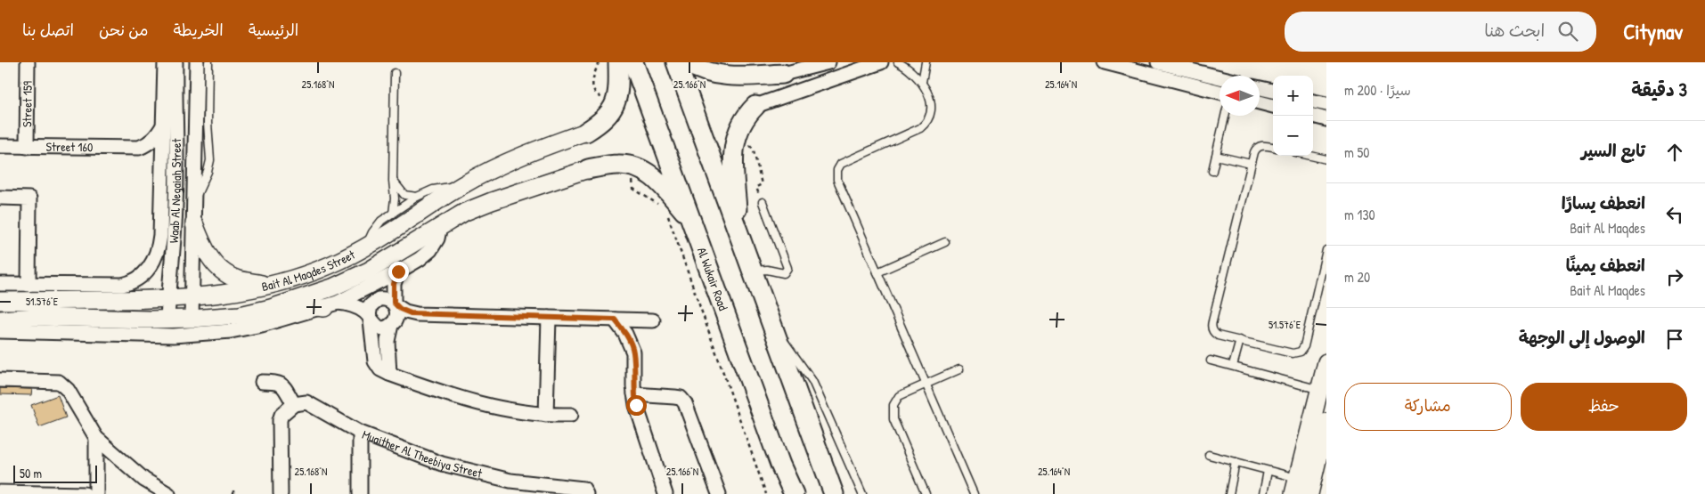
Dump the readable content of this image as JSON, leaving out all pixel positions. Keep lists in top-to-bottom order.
{
  "streets": {
    "main road": ["Al Wukair Road"],
    "street": [
      "Street 159",
      "Street 160",
      "Waab Al Negaiah Street",
      "Bait Al Maqdes Street",
      "Muaither Al Theebiya Street"
    ]
  },
  "crossings": [
    ["Street 159", "Street 160"],
    ["Waab Al Negaiah Street", "Bait Al Maqdes Street"]
  ],
  "scale_bar": "50 m",
  "north": "left",
  "page": {
    "header": "Citynav",
    "search": "ابحث هنا",
    "nav": [
      "الرئيسية",
      "الخريطة",
      "من نحن",
      "اتصل بنا"
    ],
    "heading": ["3 دقيقة", "سيرًا · 200 m"],
    "map_buttons": ["+", "−"],
    "list": [
      ["تابع السير", "50 m"],
      ["انعطف يسارًا", "Bait Al Maqdes", "130 m"],
      ["انعطف يمينًا", "Bait Al Maqdes", "20 m"],
      "الوصول إلى الوجهة"
    ],
    "buttons": ["حفظ", "مشاركة"],
    "scale": "50 m"
  },
  "coordinates": [
    "25.168°N",
    "25.166°N",
    "25.164°N",
    "51.576°E"
  ]
}
